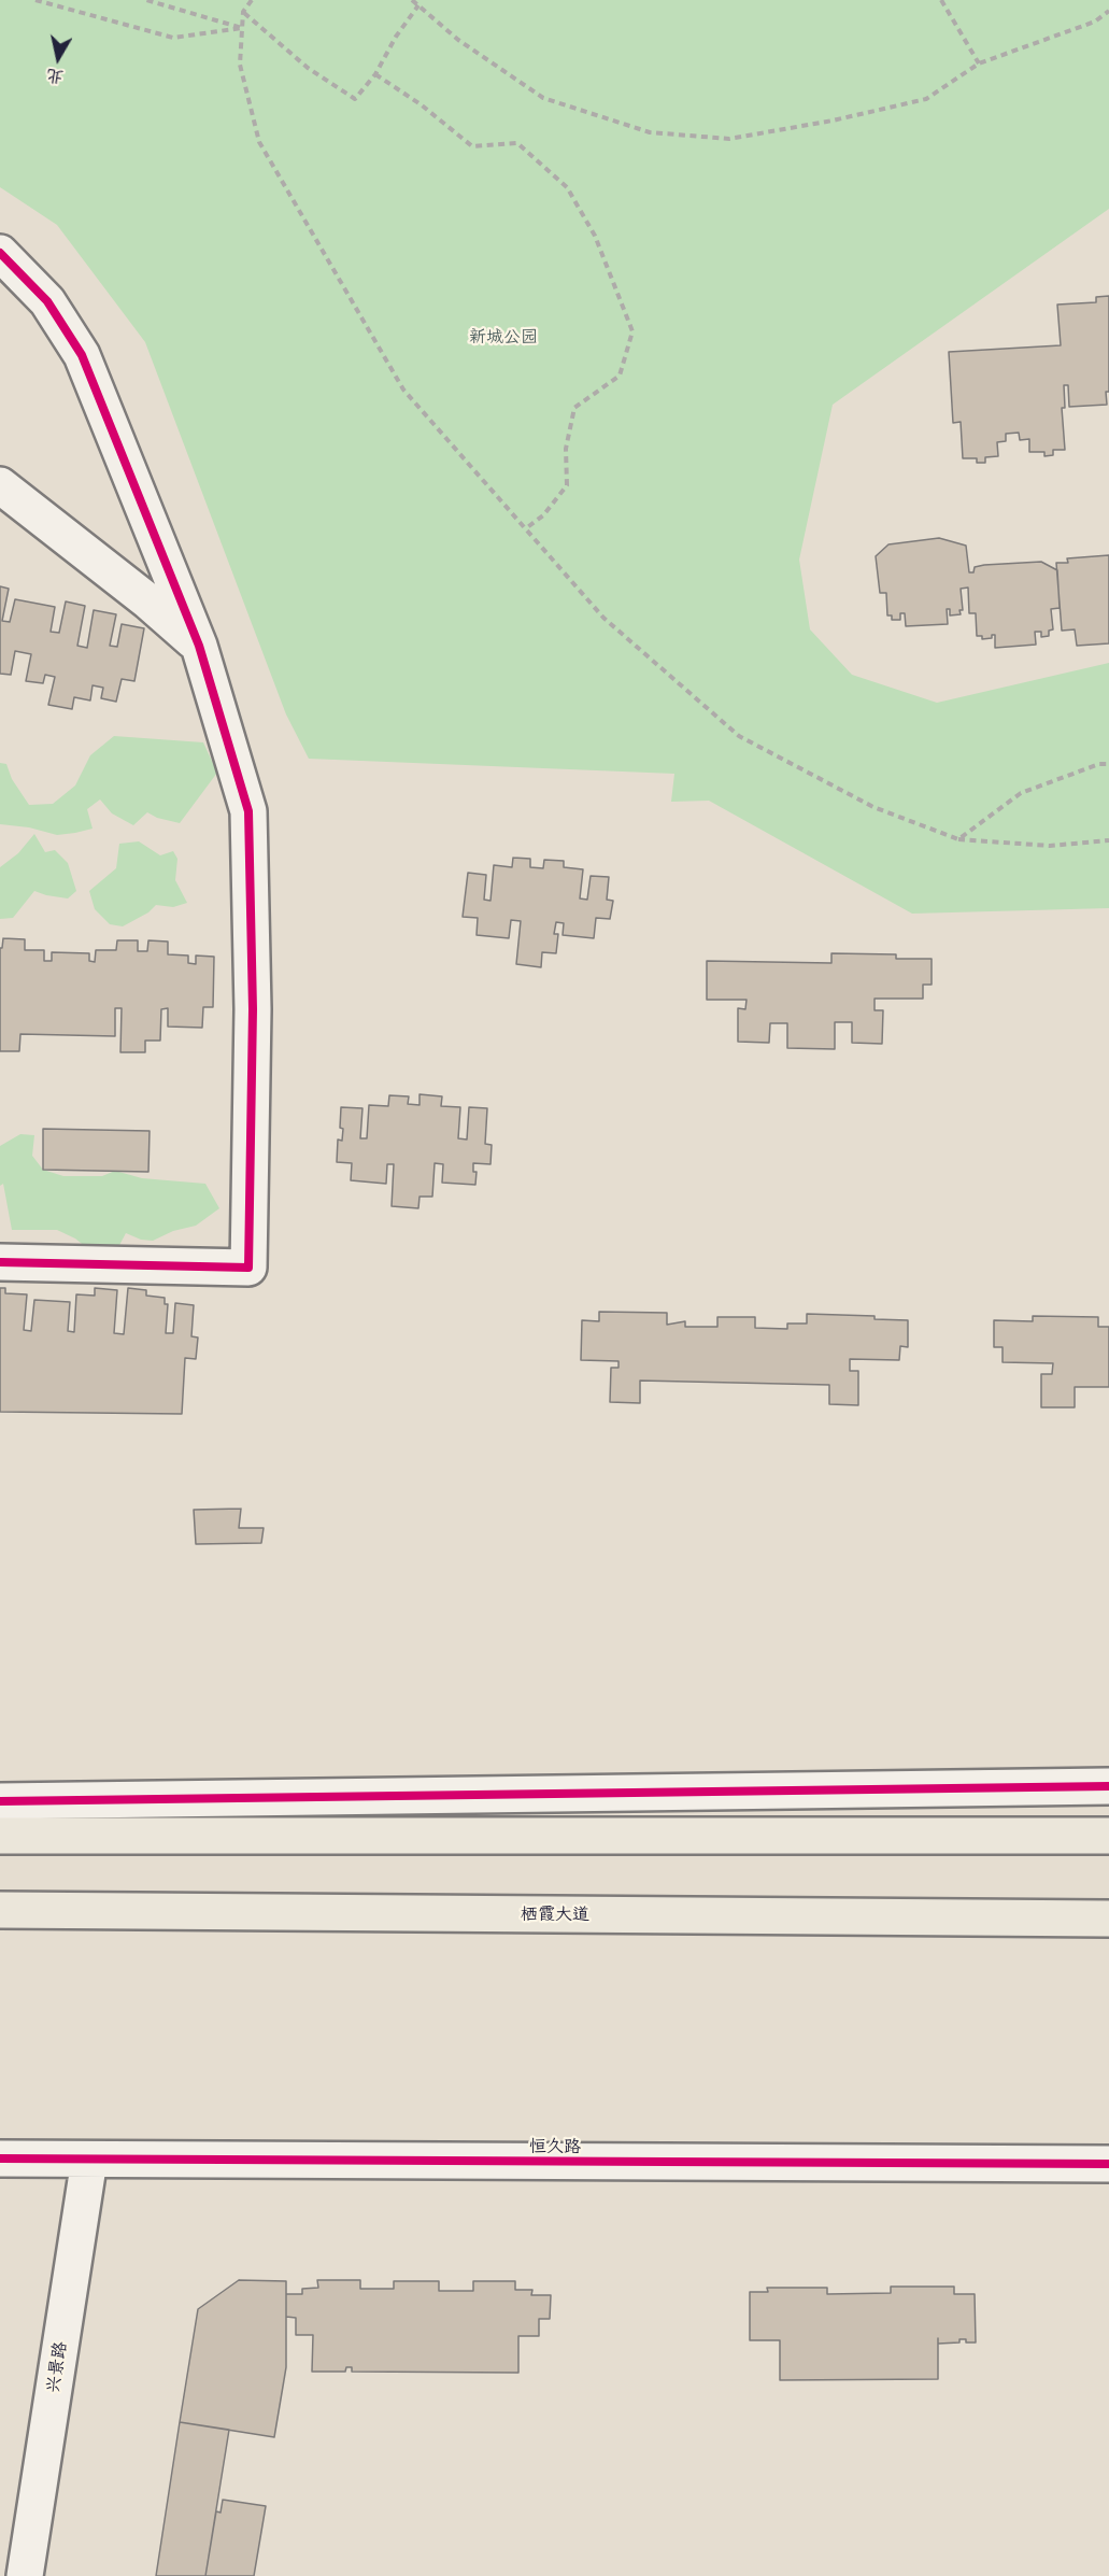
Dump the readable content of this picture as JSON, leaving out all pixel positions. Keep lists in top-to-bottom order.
{
  "streets": {
    "main road": ["栖霞大道"],
    "street": ["恒久路", "兴景路"]
  },
  "crossings": [
    ["恒久路", "兴景路"]
  ],
  "parks": ["新城公园"],
  "north": "bottom"
}
